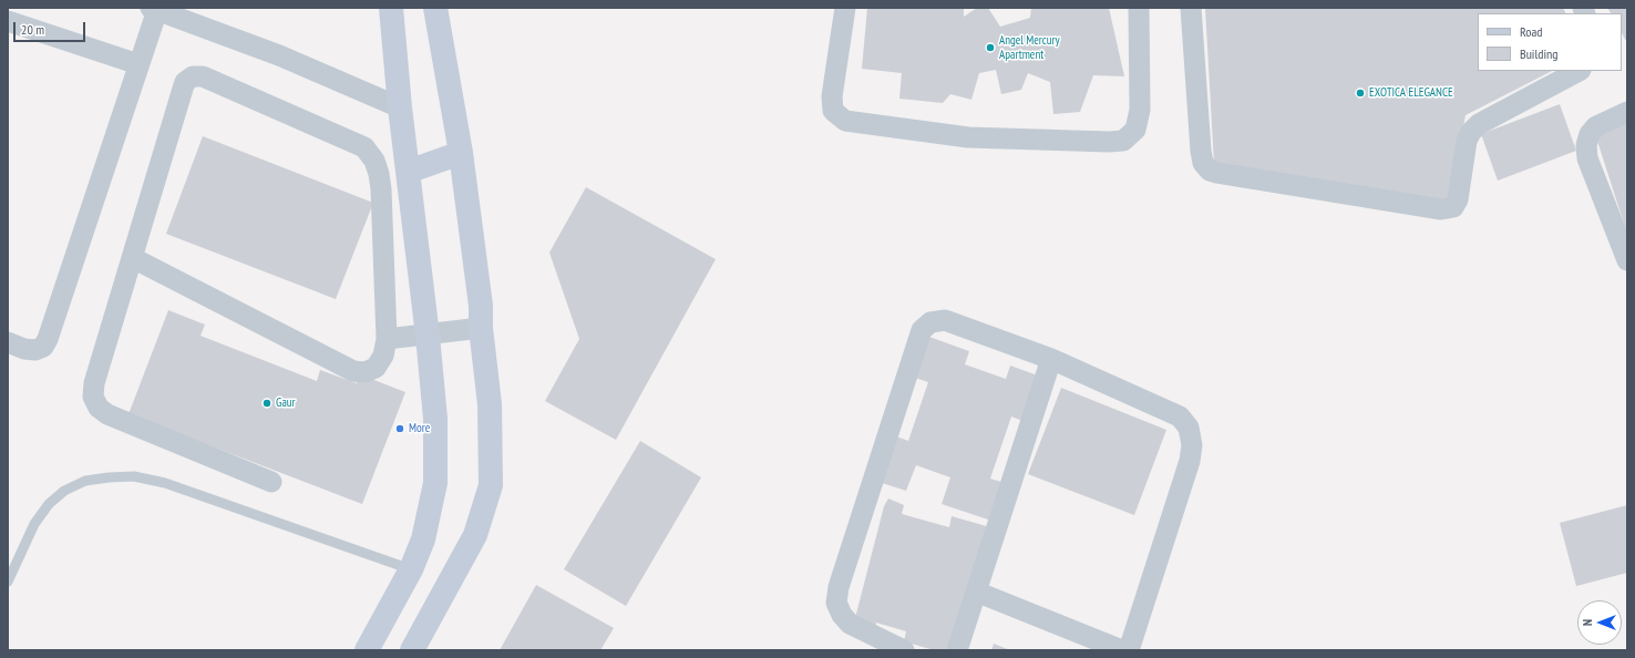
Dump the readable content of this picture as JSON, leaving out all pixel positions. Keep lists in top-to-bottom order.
{
  "places": [
    "Angel Mercury Apartment",
    "EXOTICA ELEGANCE",
    "Gaur",
    "More"
  ],
  "legend": ["Road", "Building"],
  "scale_bar": "20 m",
  "north": "left"
}
